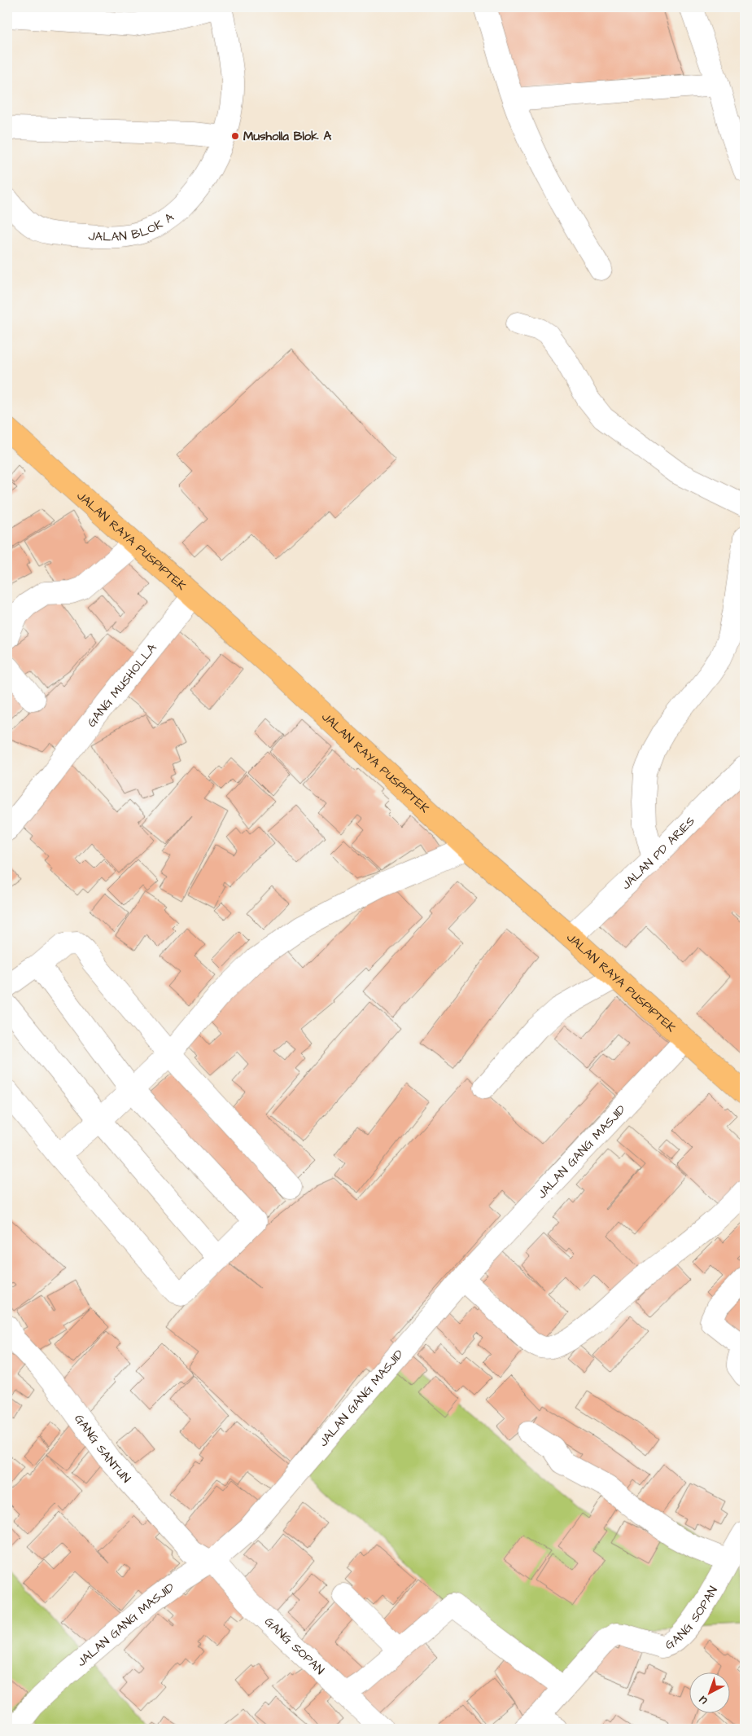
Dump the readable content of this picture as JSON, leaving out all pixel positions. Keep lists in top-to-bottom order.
{
  "streets": {
    "main road": ["JALAN RAYA PUSPIPTEK"],
    "street": [
      "JALAN BLOK A",
      "GANG MUSHOLLA",
      "JALAN PD ARIES",
      "JALAN GANG MASJID",
      "GANG SANTUN",
      "GANG SOPAN"
    ]
  },
  "crossings": [
    ["JALAN RAYA PUSPIPTEK", "GANG MUSHOLLA"],
    ["JALAN RAYA PUSPIPTEK", "JALAN PD ARIES"],
    ["JALAN RAYA PUSPIPTEK", "JALAN GANG MASJID"],
    ["JALAN GANG MASJID", "GANG SANTUN"],
    ["JALAN GANG MASJID", "GANG SOPAN"],
    ["GANG SANTUN", "GANG SOPAN"]
  ],
  "places": ["Musholla Blok A"],
  "north": "bottom left"
}
